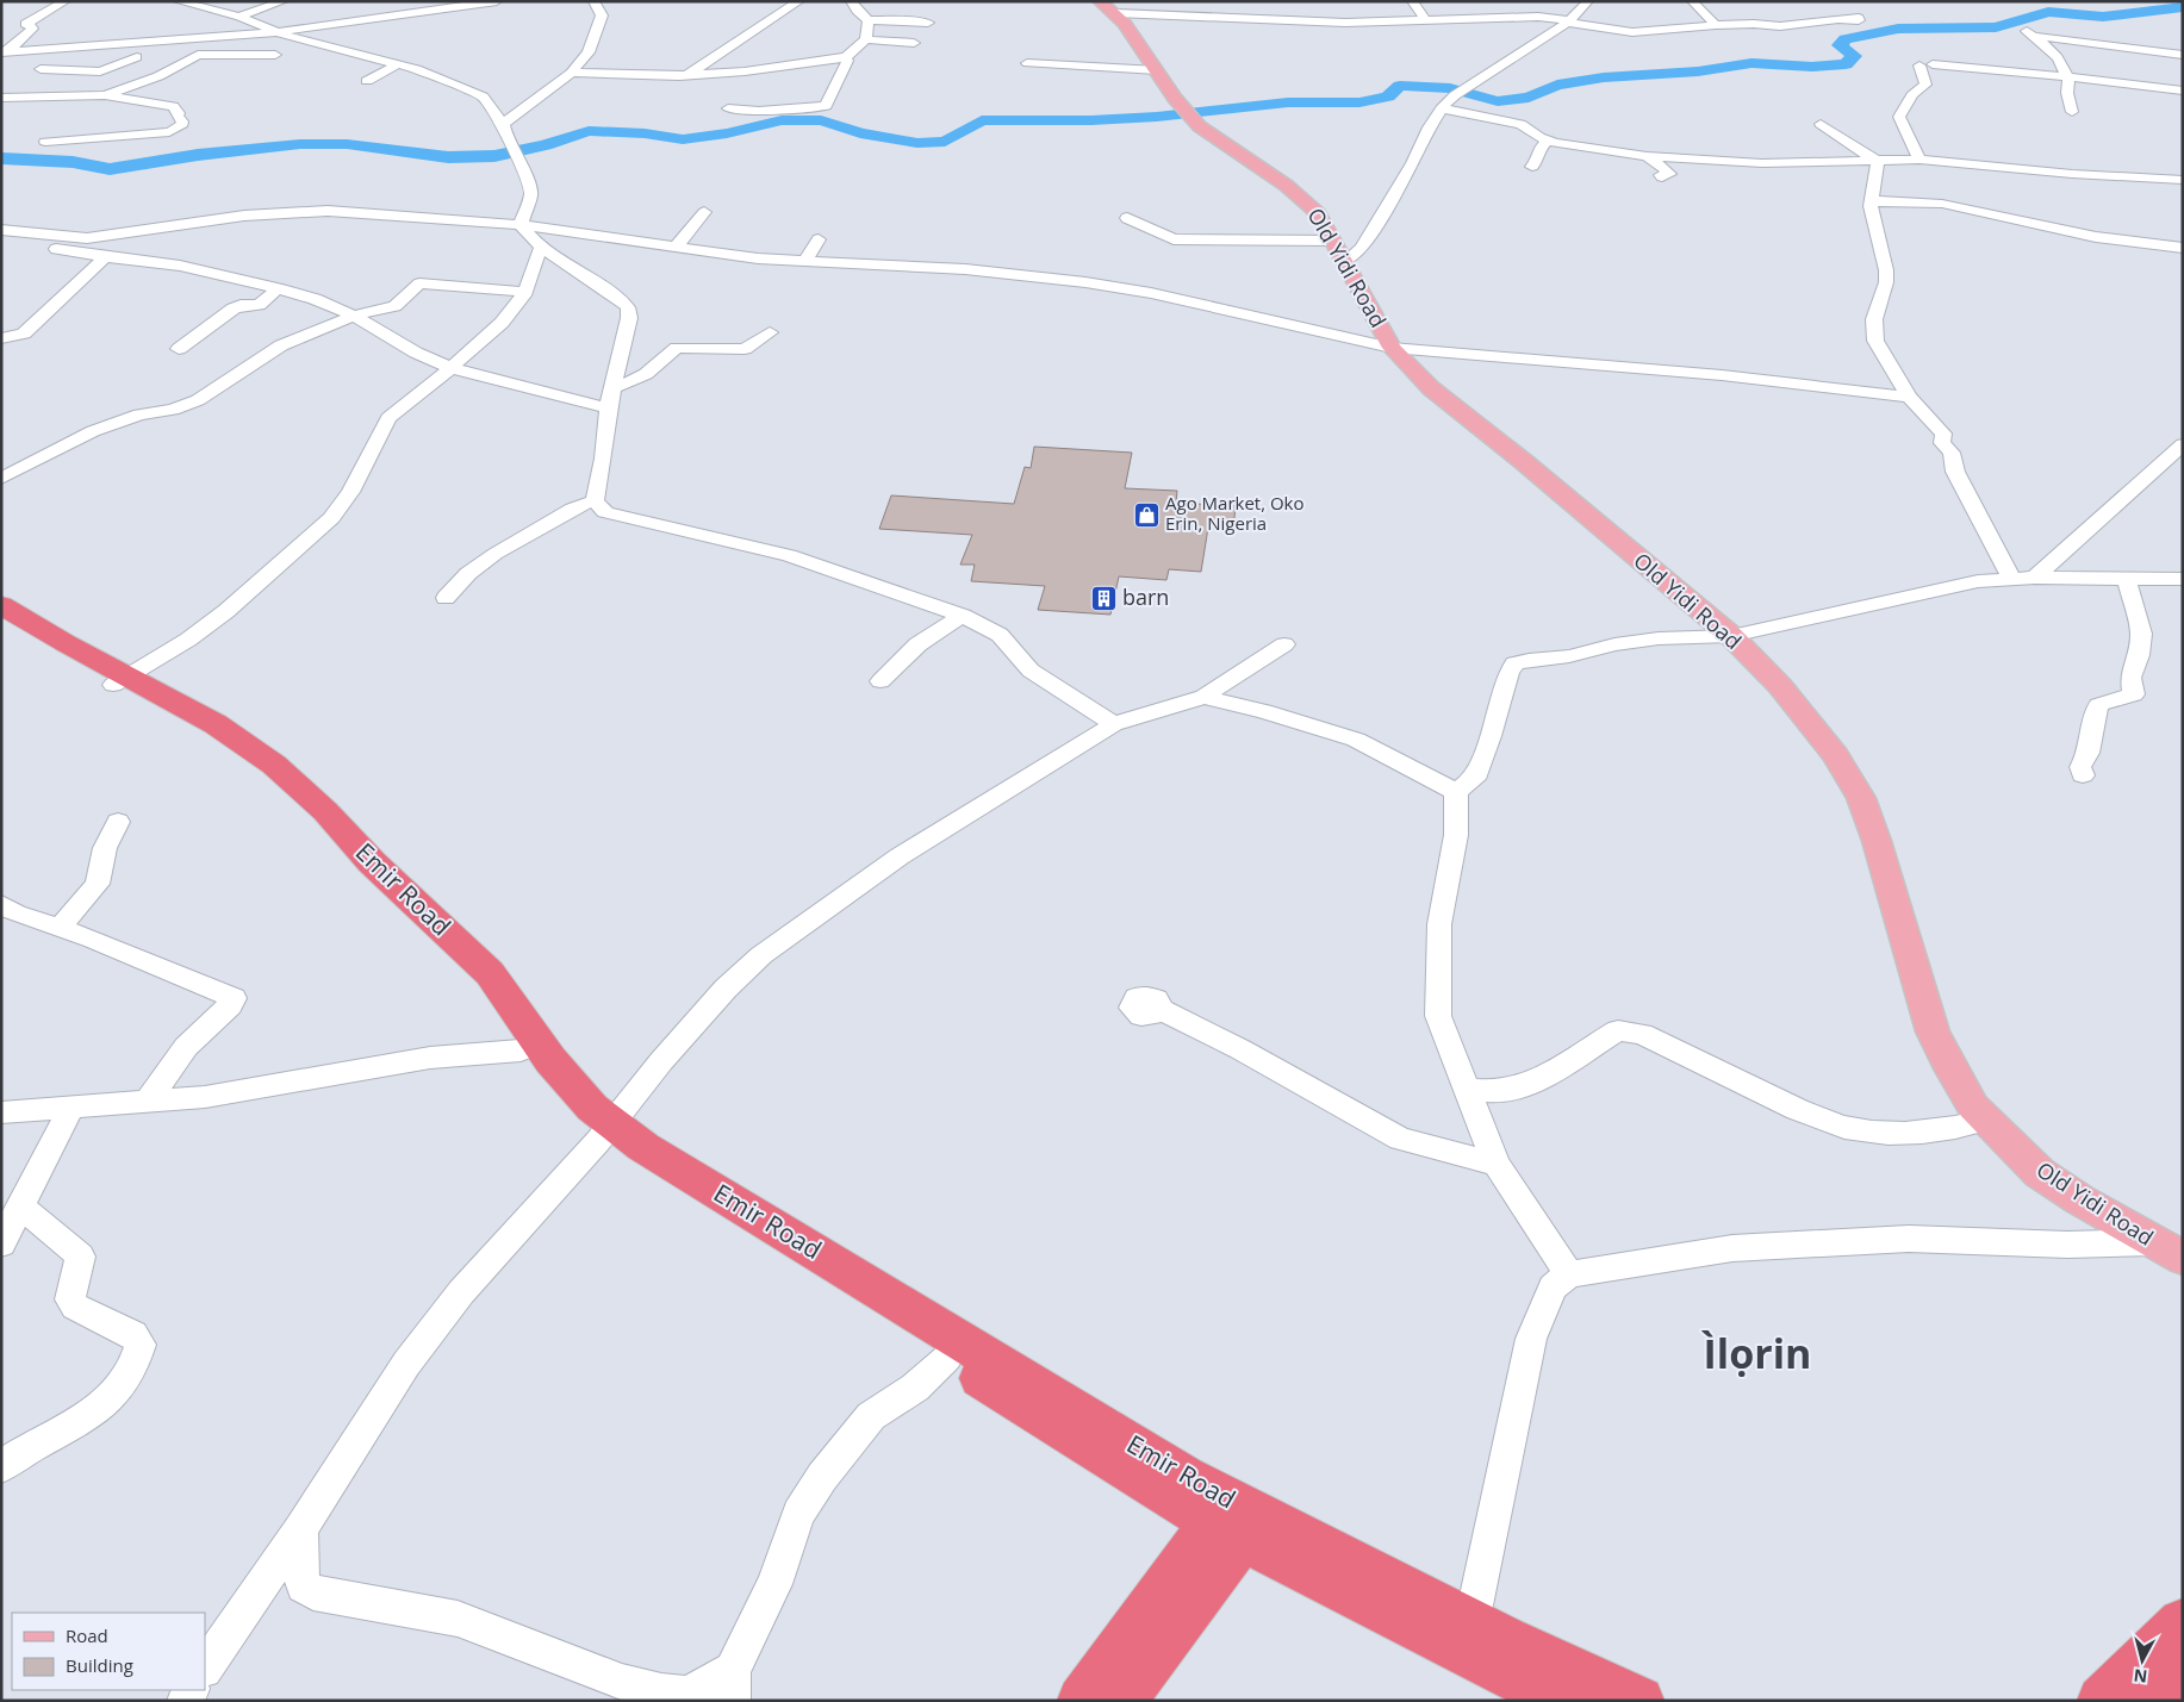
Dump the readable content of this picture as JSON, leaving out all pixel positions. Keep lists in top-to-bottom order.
{
  "streets": {
    "highway": ["Emir Road"],
    "main road": ["Old Yidi Road"]
  },
  "districts": ["Ìlọrin"],
  "places": {
    "shop": ["Ago Market, Oko Erin, Nigeria"],
    "building": ["barn"]
  },
  "legend": ["Road", "Building"],
  "north": "bottom"
}
